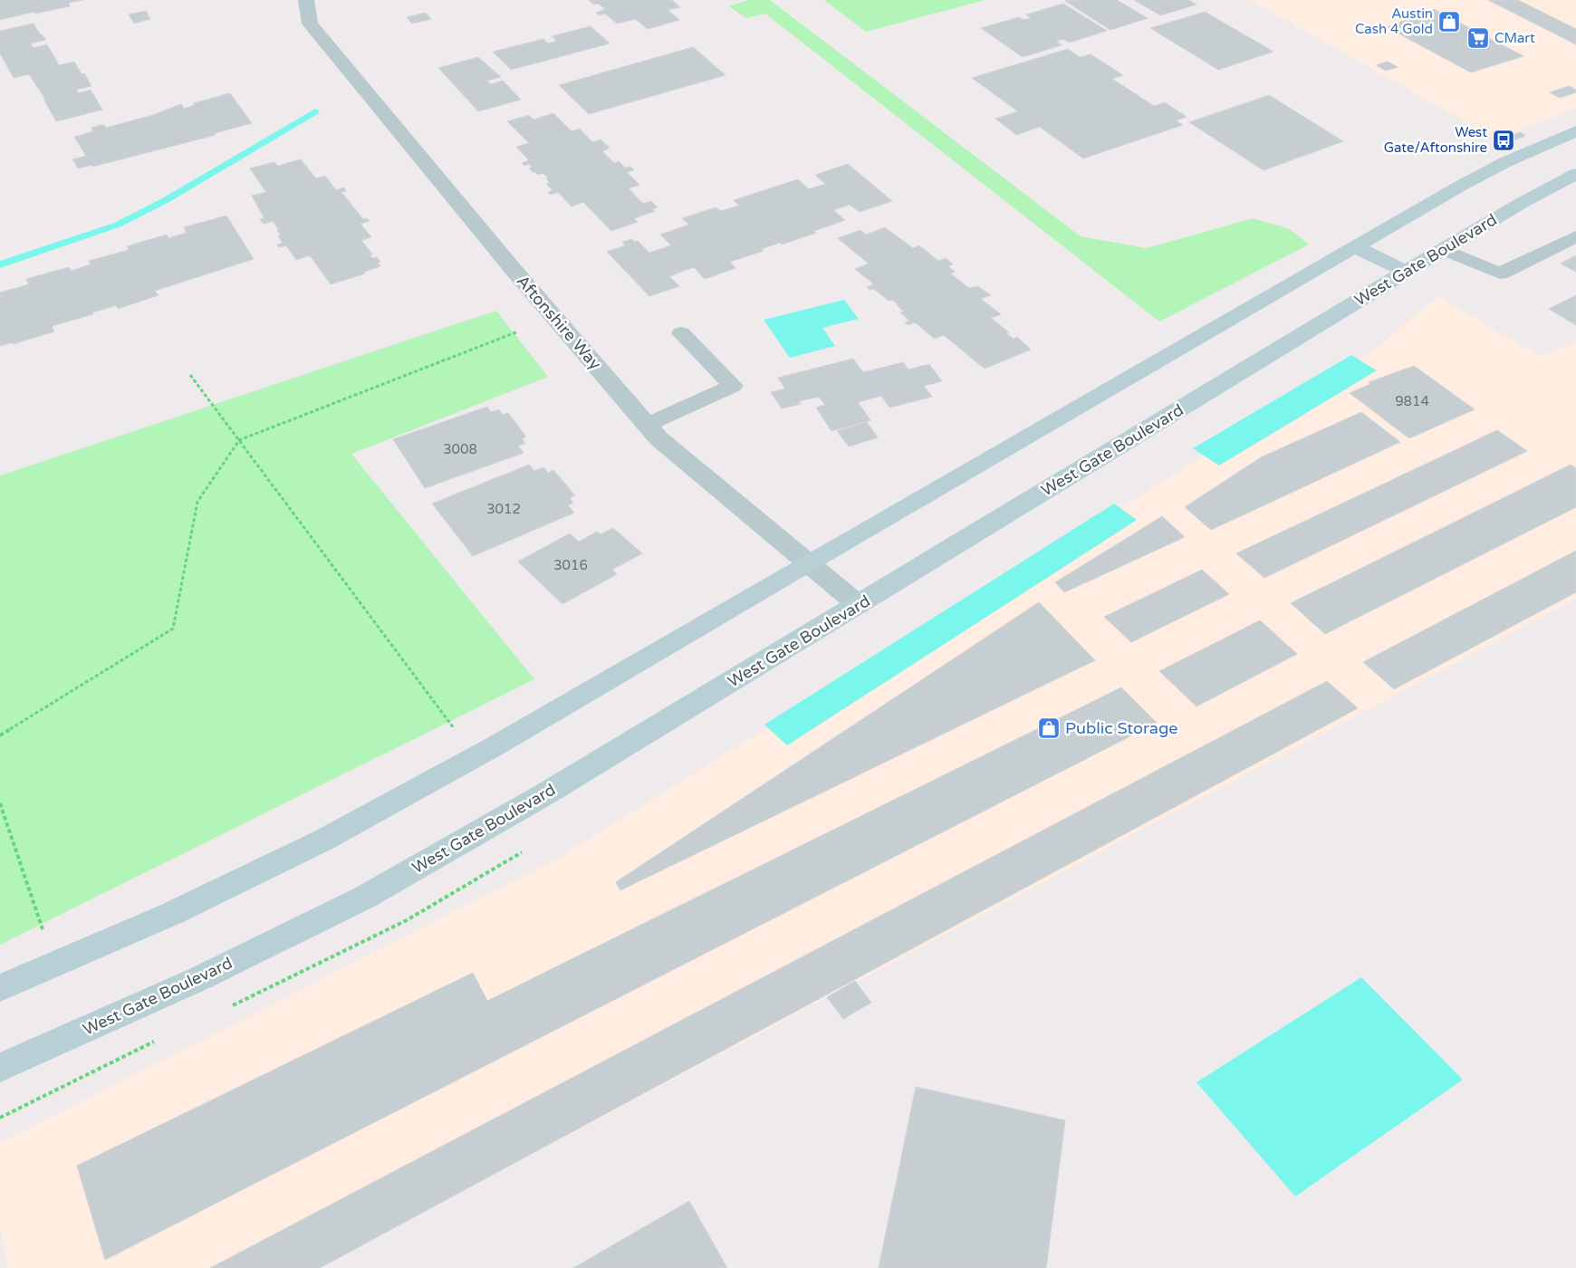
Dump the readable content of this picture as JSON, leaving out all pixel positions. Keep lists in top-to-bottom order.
{
  "streets": {
    "main road": ["West Gate Boulevard"],
    "street": ["Aftonshire Way"]
  },
  "crossings": [
    ["West Gate Boulevard", "Aftonshire Way"]
  ],
  "places": {
    "shop": ["Austin Cash 4 Gold", "Public Storage"],
    "supermarket": ["CMart"],
    "bus stop": ["West Gate/Aftonshire"]
  },
  "house_numbers": [
    "9814",
    "3008",
    "3012",
    "3016"
  ]
}
